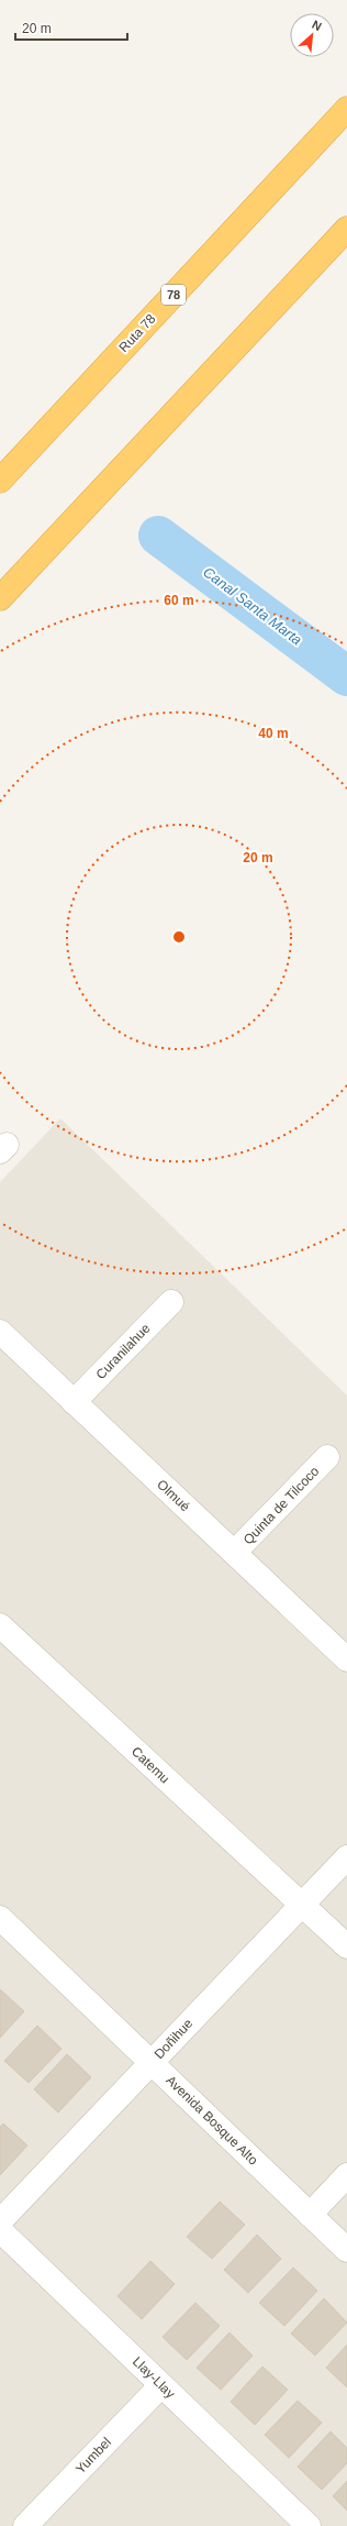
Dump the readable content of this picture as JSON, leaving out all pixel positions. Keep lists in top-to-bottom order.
{
  "streets": {
    "highway": ["78", "Ruta 78"],
    "street": [
      "Curanilahue",
      "Olmué",
      "Quinta de Tilcoco",
      "Catemu",
      "Doñihue",
      "Avenida Bosque Alto",
      "Llay-Llay",
      "Yumbel"
    ]
  },
  "crossings": [
    ["Curanilahue", "Olmué"],
    ["Olmué", "Quinta de Tilcoco"],
    ["Catemu", "Doñihue"],
    ["Doñihue", "Avenida Bosque Alto"],
    ["Llay-Llay", "Yumbel"]
  ],
  "water": ["Canal Santa Marta"],
  "scale_bar": "20 m",
  "north": "top right",
  "rings": ["60 m", "40 m", "20 m"]
}
